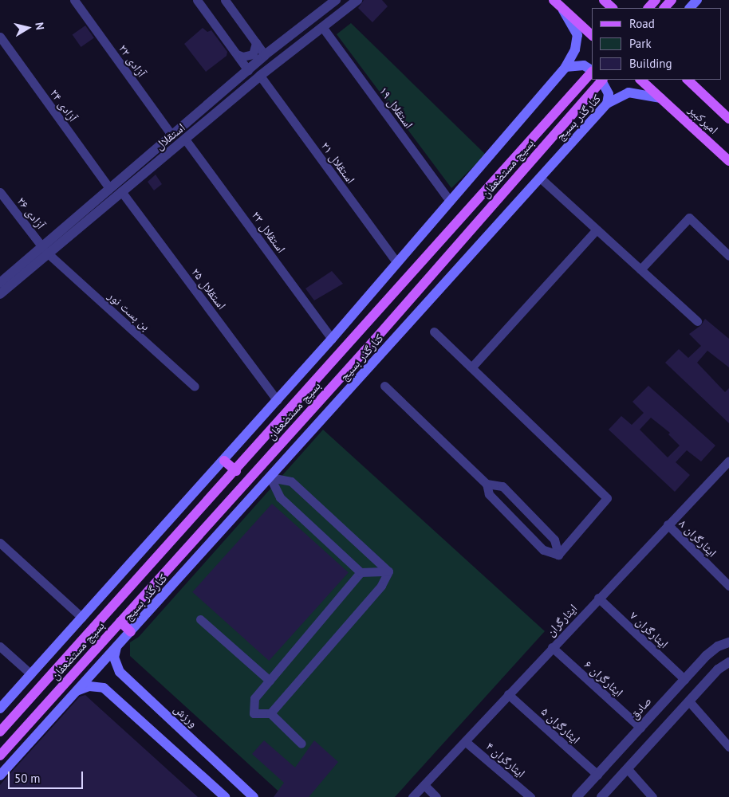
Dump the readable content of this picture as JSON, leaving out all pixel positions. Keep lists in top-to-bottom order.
{
  "streets": {
    "main road": [
      "کنارگذر بسیج",
      "امیرکبیر",
      "بسیج مستضعفان",
      "ورزش"
    ],
    "street": [
      "آزادی ۲۲",
      "آزادی ۲۴",
      "استقلال ۱۹",
      "استقلال",
      "استقلال ۲۱",
      "آزادی ۲۶",
      "استقلال ۲۳",
      "استقلال ۲۵",
      "بن بست نور",
      "ایثارگران ۸",
      "ایثارگران",
      "ایثارگران ۷",
      "ایثارگران ۶",
      "صادق",
      "ایثارگران ۵",
      "ایثارگران ۴"
    ]
  },
  "crossings": [
    ["آزادی ۲۲", "استقلال"],
    ["آزادی ۲۴", "استقلال"],
    ["استقلال ۱۹", "استقلال"],
    ["کنارگذر بسیج", "امیرکبیر"],
    ["کنارگذر بسیج", "ورزش"],
    ["استقلال", "استقلال ۲۱"],
    ["استقلال", "آزادی ۲۶"],
    ["استقلال", "استقلال ۲۳"],
    ["استقلال", "استقلال ۲۵"],
    ["استقلال", "بن بست نور"],
    ["آزادی ۲۶", "بن بست نور"],
    ["ایثارگران ۸", "ایثارگران"],
    ["ایثارگران", "ایثارگران ۷"],
    ["ایثارگران", "ایثارگران ۶"],
    ["ایثارگران", "ایثارگران ۵"],
    ["ایثارگران", "ایثارگران ۴"],
    ["ایثارگران ۷", "صادق"],
    ["ایثارگران ۶", "صادق"],
    ["صادق", "ایثارگران ۵"]
  ],
  "legend": ["Road", "Park", "Building"],
  "scale_bar": "50 m",
  "north": "right"
}
